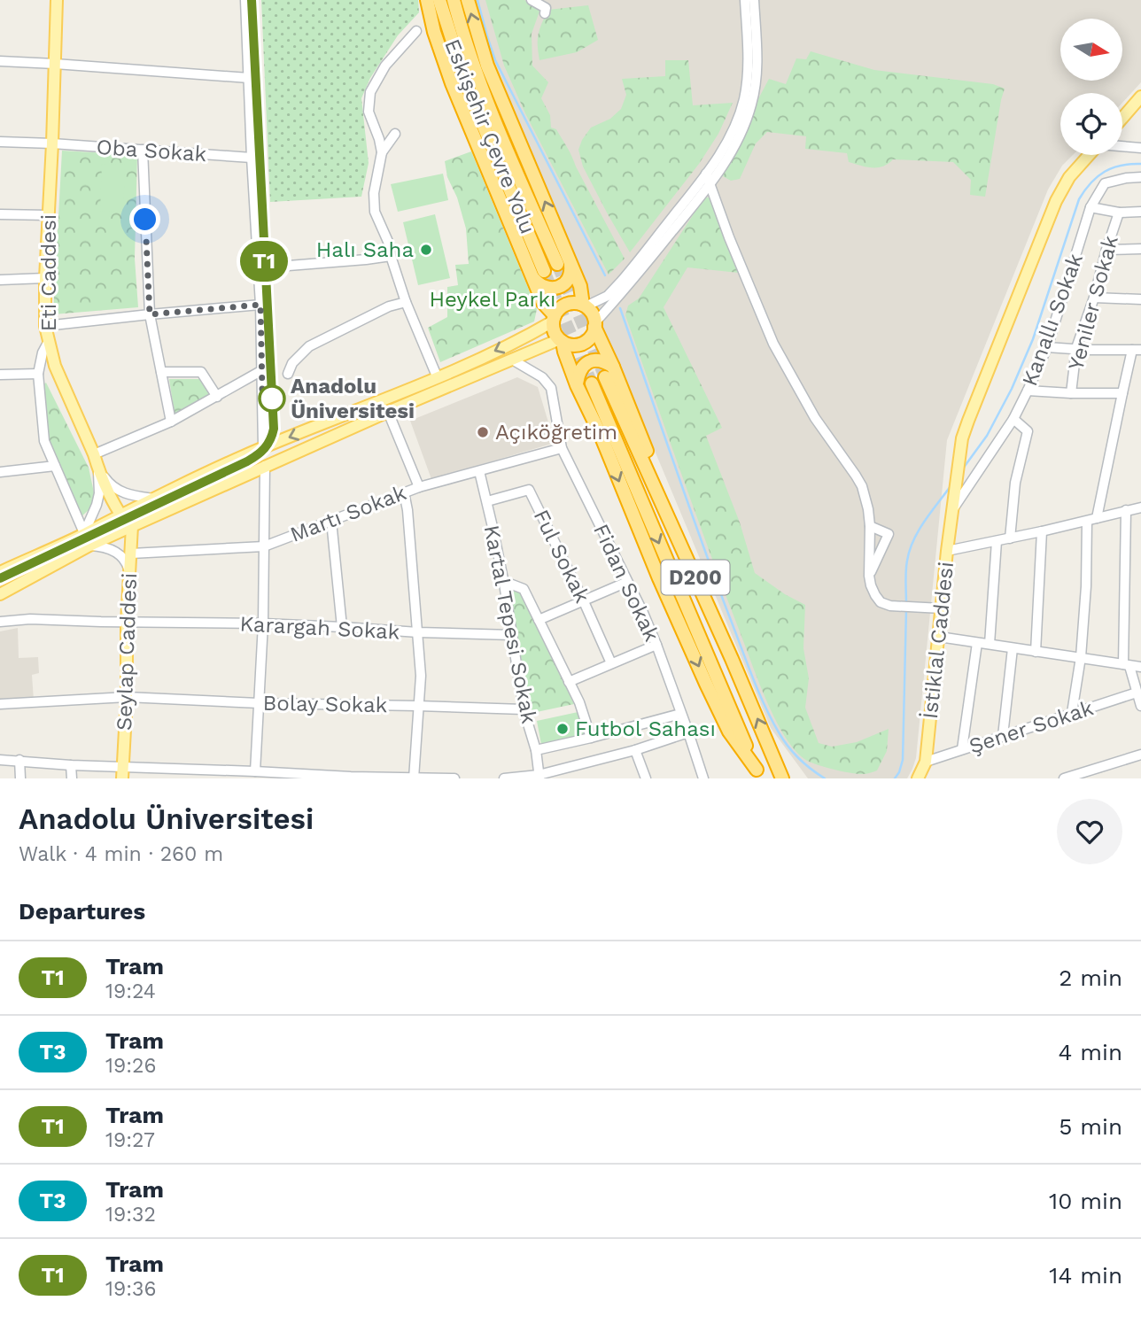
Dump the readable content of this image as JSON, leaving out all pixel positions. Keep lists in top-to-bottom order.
{
  "streets": {
    "highway": ["Eskişehir Çevre Yolu", "D200"],
    "main road": [
      "Eti Caddesi",
      "Kanallı Sokak",
      "İstiklal Caddesi",
      "Seylap Caddesi"
    ],
    "street": [
      "Oba Sokak",
      "Yeniler Sokak",
      "Martı Sokak",
      "Ful Sokak",
      "Fidan Sokak",
      "Kartal Tepesi Sokak",
      "Karargah Sokak",
      "Bolay Sokak",
      "Şener Sokak"
    ]
  },
  "crossings": [
    ["Oba Sokak", "Eti Caddesi"],
    ["Eti Caddesi", "Seylap Caddesi"],
    ["Kanallı Sokak", "İstiklal Caddesi"],
    ["Martı Sokak", "Fidan Sokak"],
    ["Martı Sokak", "Kartal Tepesi Sokak"],
    ["Martı Sokak", "Seylap Caddesi"],
    ["Ful Sokak", "Kartal Tepesi Sokak"],
    ["Kartal Tepesi Sokak", "Karargah Sokak"],
    ["Kartal Tepesi Sokak", "Bolay Sokak"],
    ["Karargah Sokak", "Seylap Caddesi"],
    ["İstiklal Caddesi", "Şener Sokak"],
    ["Seylap Caddesi", "Bolay Sokak"]
  ],
  "parks": ["Heykel Parkı"],
  "places": [
    "Halı Saha",
    "Anadolu Üniversitesi",
    "Açıköğretim",
    "Futbol Sahası"
  ],
  "lines": ["tram line T1"],
  "north": "right",
  "page": {
    "on_map": "T1",
    "heading": [
      ["Anadolu Üniversitesi", "Walk · 4 min · 260 m"],
      "Departures"
    ],
    "list": [
      {
        "mark": "T1",
        "name": "Tram",
        "note": "19:24",
        "value": "2 min"
      },
      {
        "mark": "T3",
        "name": "Tram",
        "note": "19:26",
        "value": "4 min"
      },
      {
        "mark": "T1",
        "name": "Tram",
        "note": "19:27",
        "value": "5 min"
      },
      {
        "mark": "T3",
        "name": "Tram",
        "note": "19:32",
        "value": "10 min"
      },
      {
        "mark": "T1",
        "name": "Tram",
        "note": "19:36",
        "value": "14 min"
      }
    ]
  }
}
